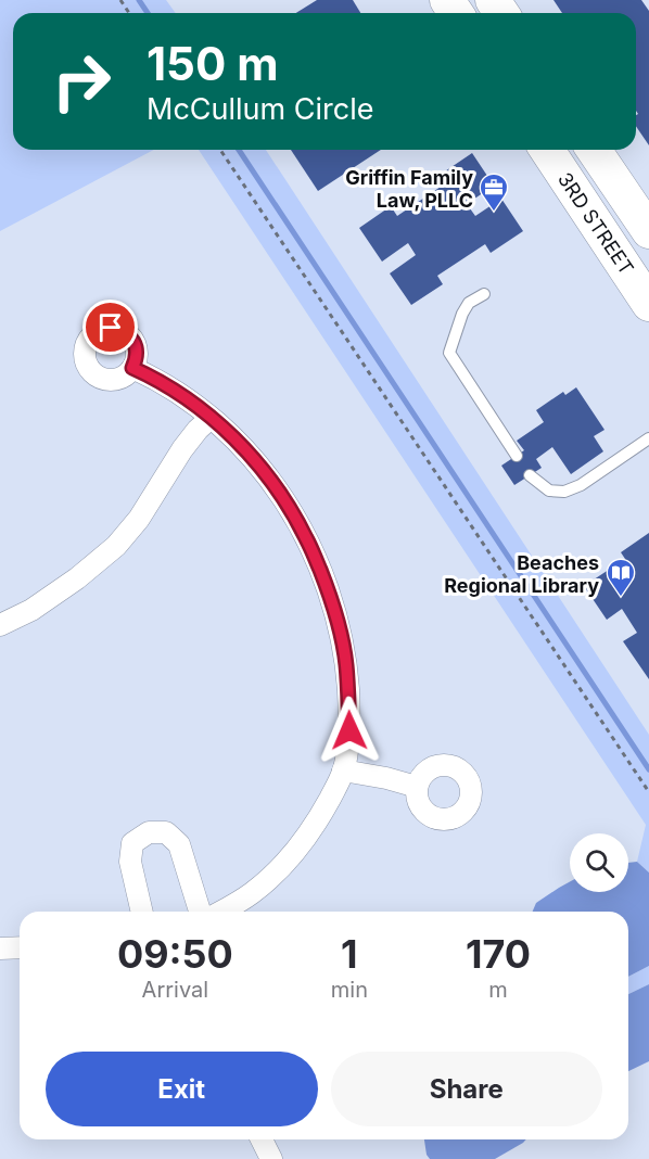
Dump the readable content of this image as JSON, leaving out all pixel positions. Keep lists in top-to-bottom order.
{
  "streets": {
    "main road": ["3RD STREET"]
  },
  "places": {
    "office": ["Griffin Family Law, PLLC"],
    "library": ["Beaches Regional Library"]
  },
  "page": {
    "turn": ["150 m", "McCullum Circle"],
    "eta": [
      "09:50",
      "Arrival",
      "1",
      "min",
      "170",
      "m"
    ],
    "buttons": ["Exit", "Share"]
  }
}
